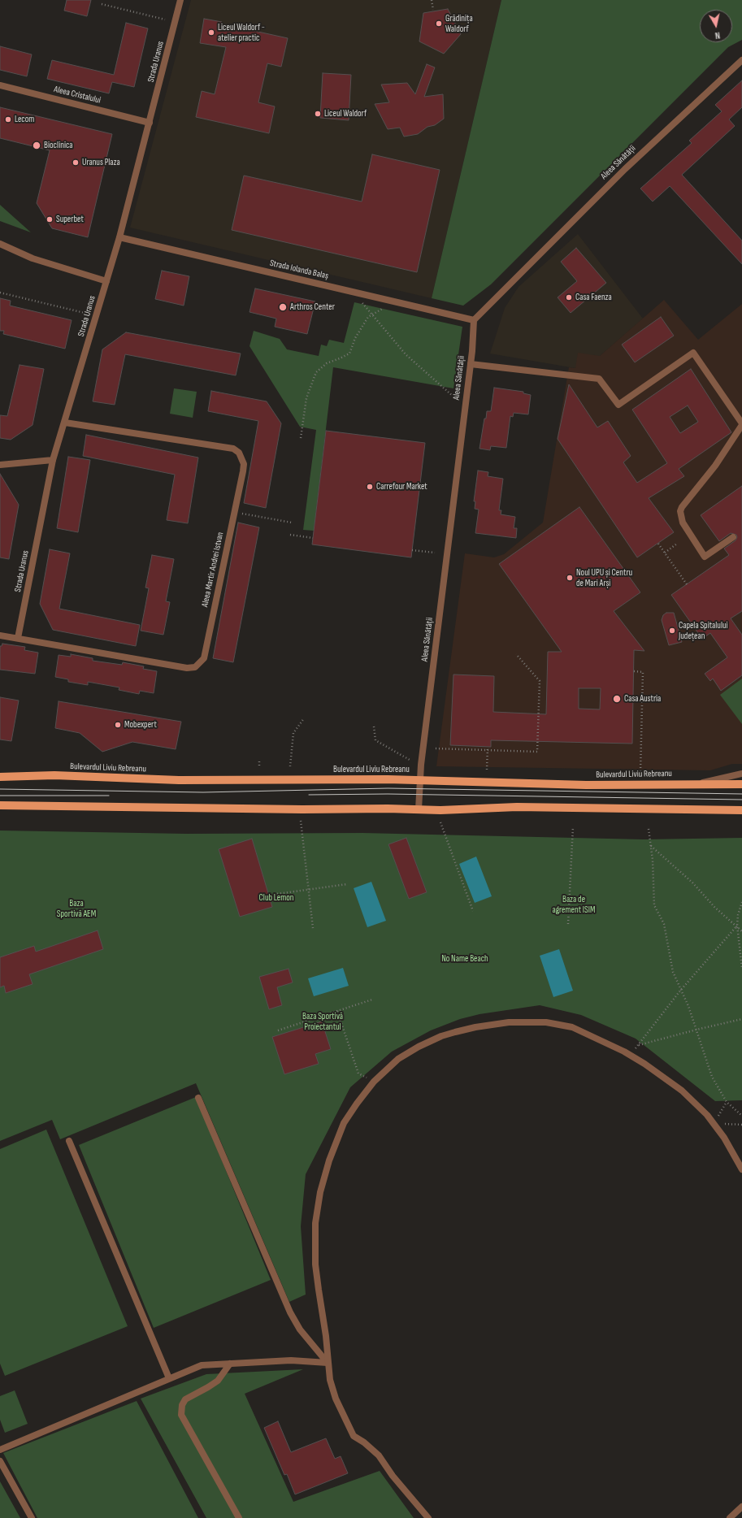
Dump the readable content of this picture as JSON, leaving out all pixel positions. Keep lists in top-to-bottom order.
{
  "streets": {
    "main road": ["Bulevardul Liviu Rebreanu"],
    "street": [
      "Strada Uranus",
      "Aleea Cristalului",
      "Aleea Sănătății",
      "Strada Iolanda Balaș",
      "Aleea Martir Andrei Istvan"
    ]
  },
  "crossings": [
    ["Strada Uranus", "Aleea Cristalului"],
    ["Strada Uranus", "Strada Iolanda Balaș"],
    ["Strada Uranus", "Aleea Martir Andrei Istvan"],
    ["Aleea Sănătății", "Strada Iolanda Balaș"],
    ["Aleea Sănătății", "Bulevardul Liviu Rebreanu"]
  ],
  "parks": [
    "Club Lemon",
    "Baza de agrement ISIM",
    "Baza Sportivă AEM",
    "No Name Beach",
    "Baza Sportivă Proiectantul"
  ],
  "places": [
    "Grădinița Waldorf",
    "Liceul Waldorf - atelier practic",
    "Liceul Waldorf",
    "Lecom",
    "Bioclinica",
    "Uranus Plaza",
    "Superbet",
    "Casa Faenza",
    "Arthros Center",
    "Carrefour Market",
    "Noul UPU și Centru de Mari Arși",
    "Capela Spitalului Județean",
    "Casa Austria",
    "Mobexpert"
  ],
  "north": "bottom"
}
